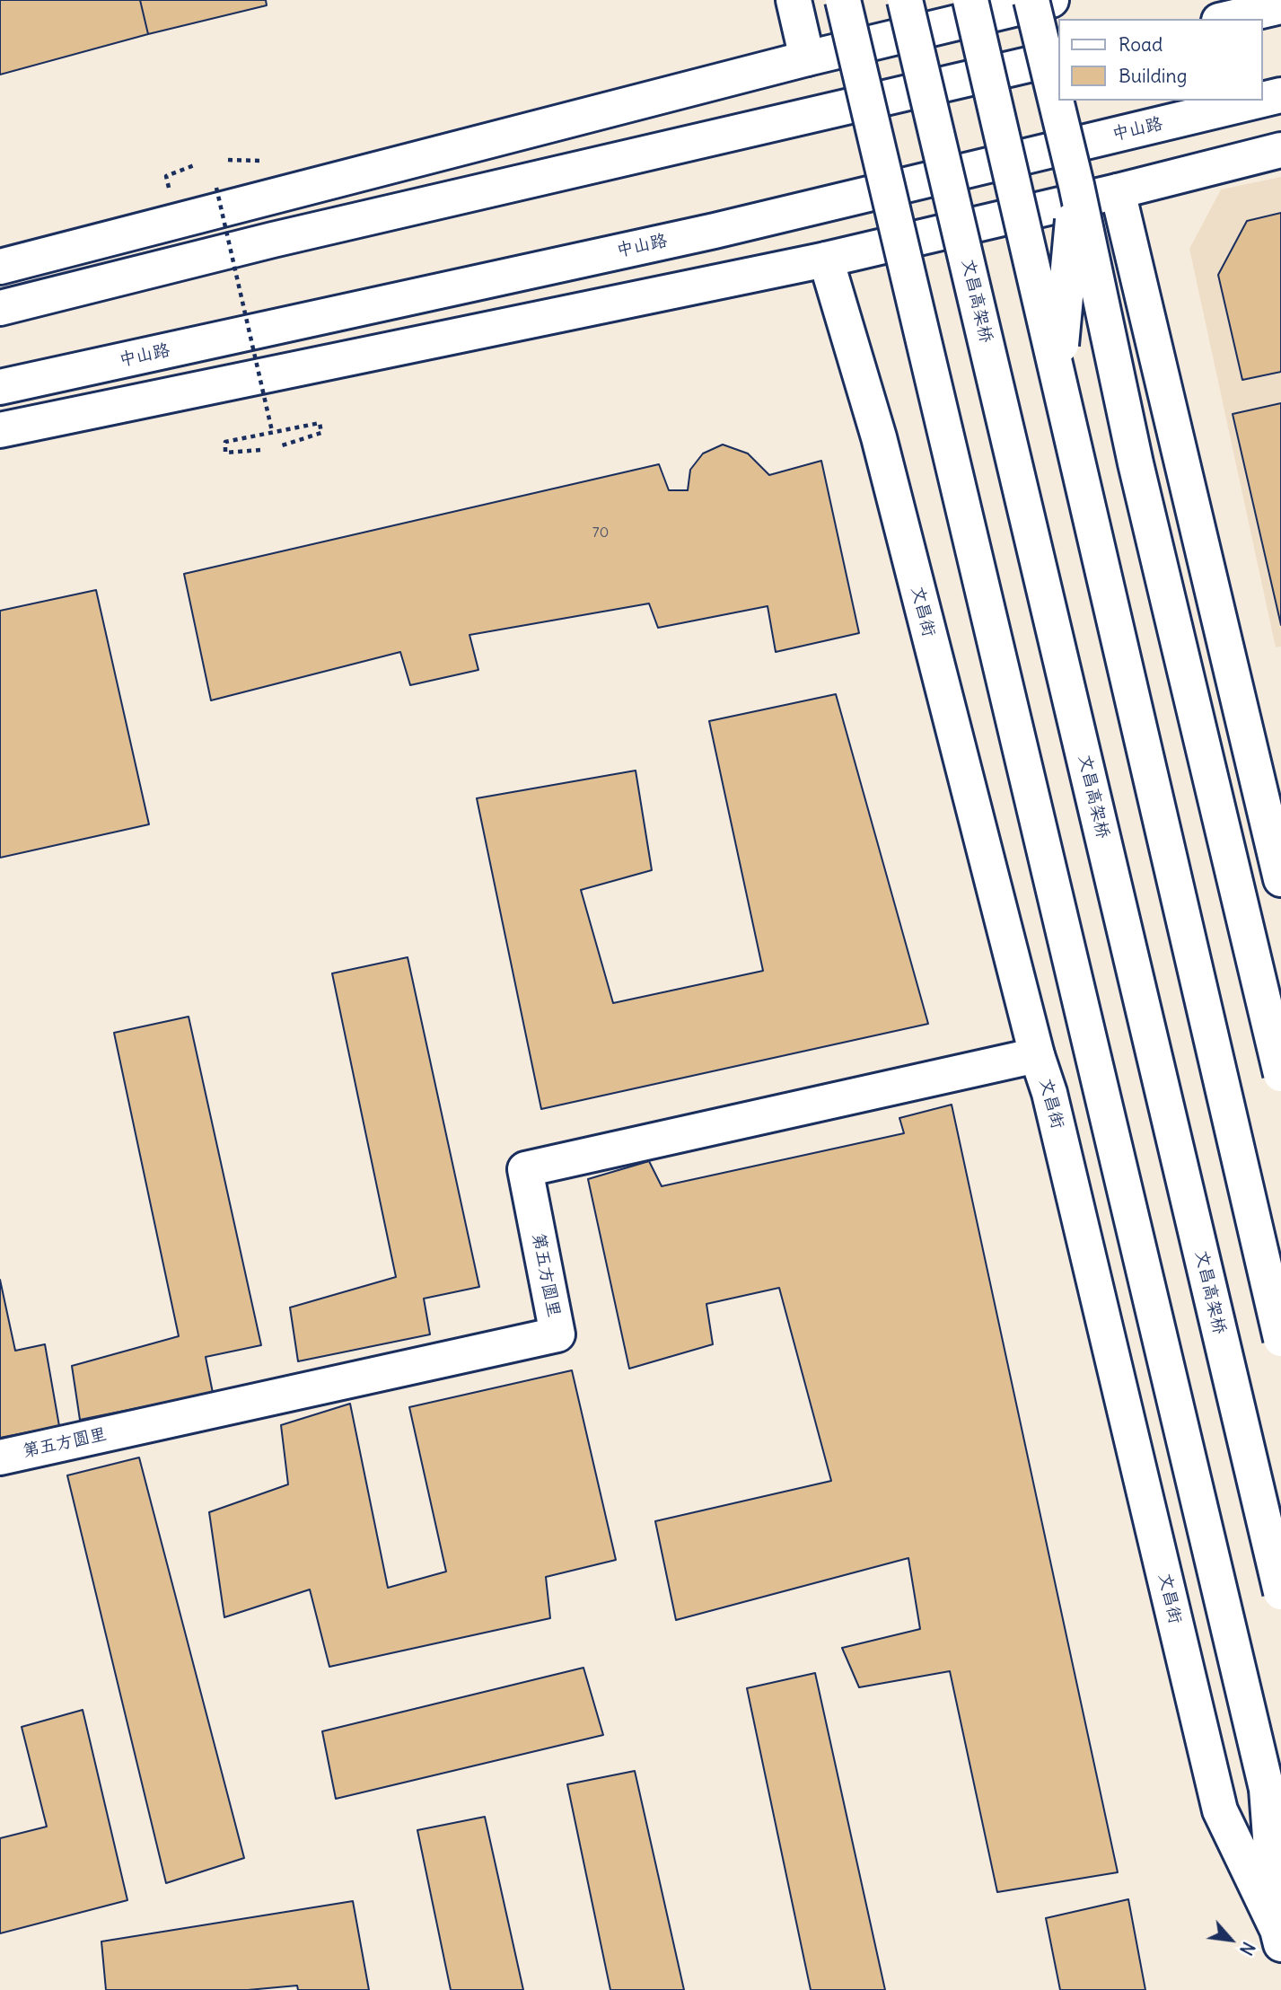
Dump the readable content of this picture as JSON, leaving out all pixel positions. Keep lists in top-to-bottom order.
{
  "streets": {
    "main road": [
      "中山路",
      "文昌高架桥",
      "文昌街",
      "第五方圆里"
    ]
  },
  "crossings": [
    ["文昌街", "第五方圆里"]
  ],
  "house_numbers": ["70"],
  "legend": ["Road", "Building"],
  "north": "bottom right"
}
